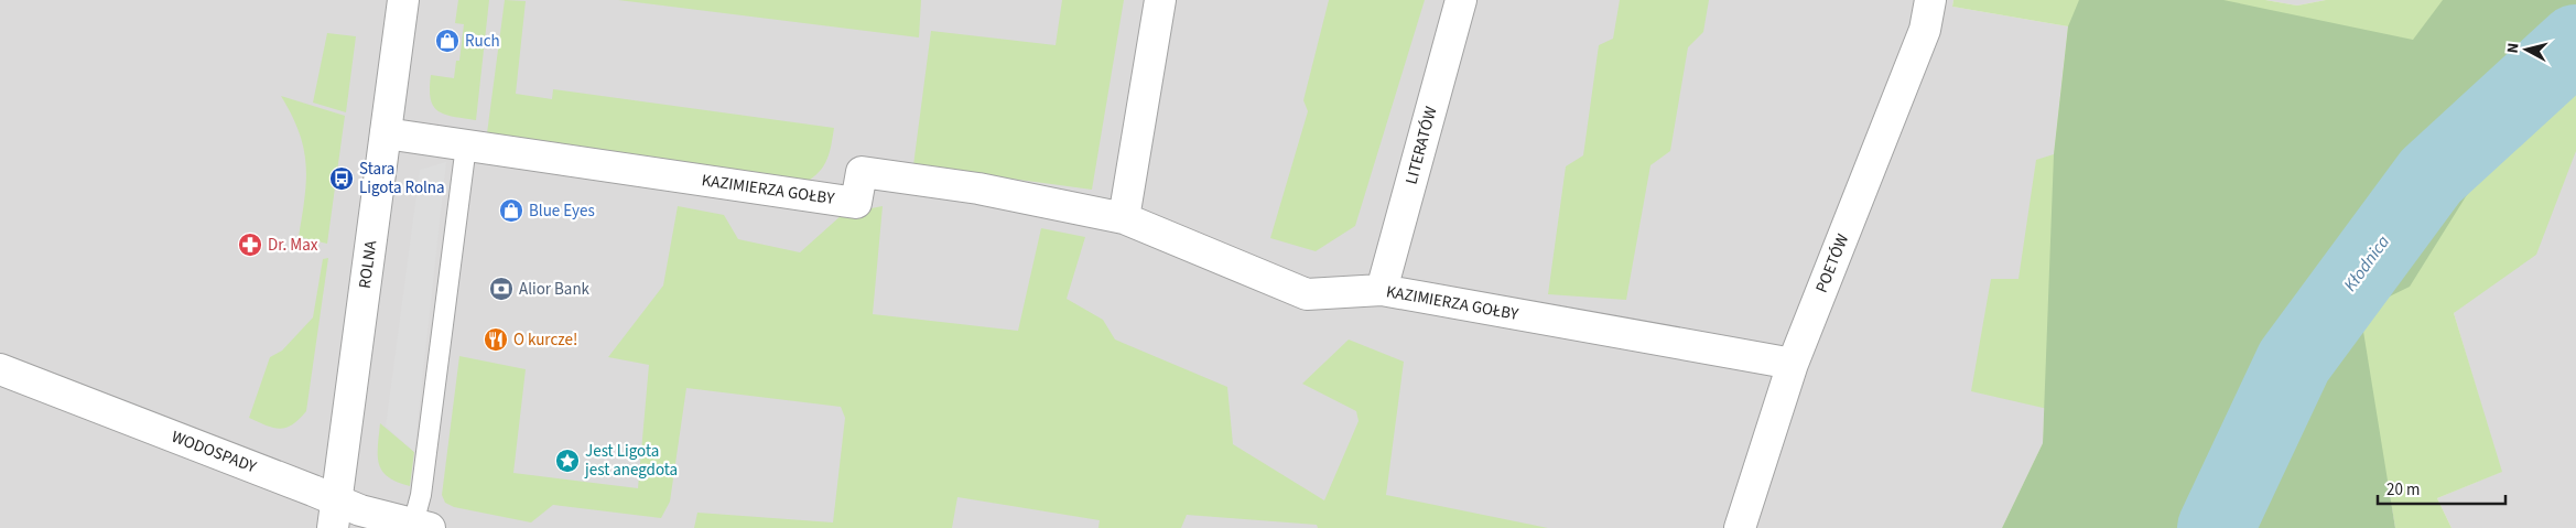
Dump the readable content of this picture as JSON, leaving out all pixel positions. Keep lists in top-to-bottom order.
{
  "streets": {
    "street": [
      "LITERATÓW",
      "KAZIMIERZA GOŁBY",
      "POETÓW",
      "ROLNA",
      "WODOSPADY"
    ]
  },
  "crossings": [
    ["LITERATÓW", "KAZIMIERZA GOŁBY"],
    ["KAZIMIERZA GOŁBY", "POETÓW"],
    ["KAZIMIERZA GOŁBY", "ROLNA"],
    ["ROLNA", "WODOSPADY"]
  ],
  "water": ["Kłodnica"],
  "places": {
    "shop": ["Ruch", "Blue Eyes"],
    "bus stop": ["Stara Ligota Rolna"],
    "pharmacy": ["Dr. Max"],
    "bank": ["Alior Bank"],
    "restaurant": ["O kurcze!"],
    "place": ["Jest Ligota jest anegdota"]
  },
  "scale_bar": "20 m",
  "north": "left"
}
